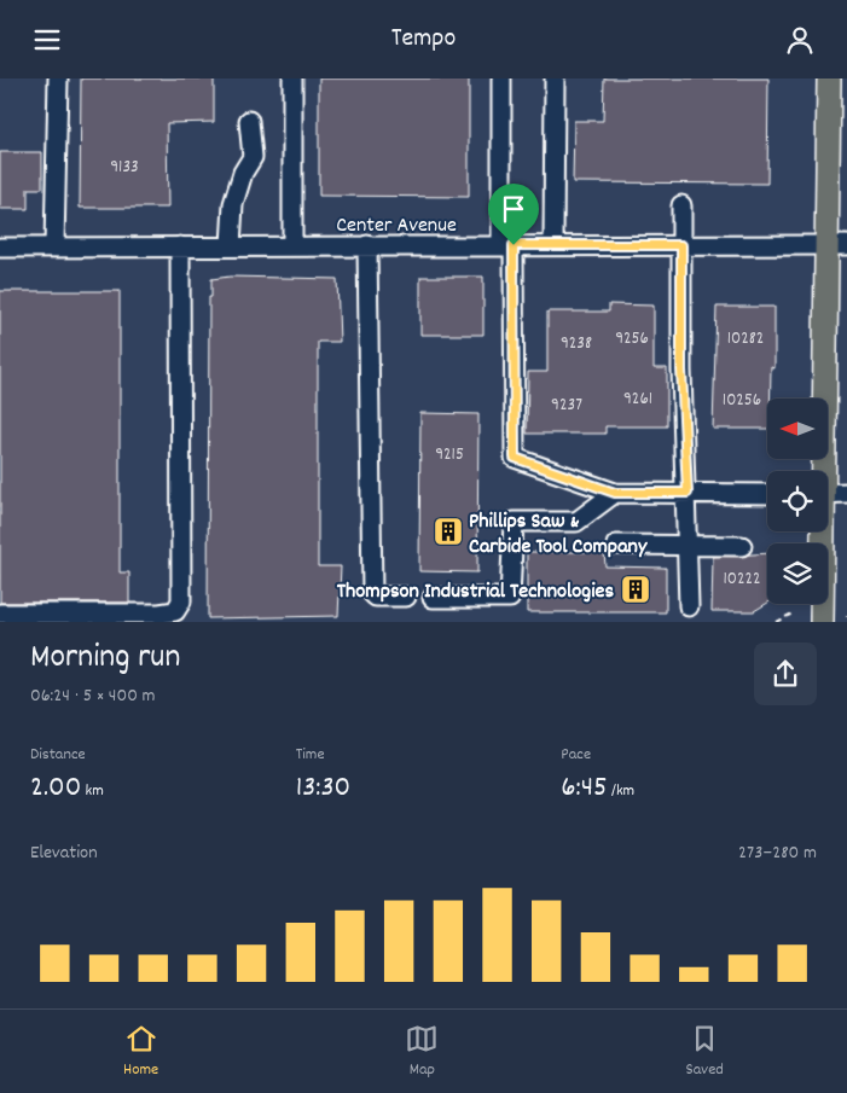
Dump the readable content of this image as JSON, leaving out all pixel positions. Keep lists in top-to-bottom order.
{
  "streets": {
    "street": ["Center Avenue"]
  },
  "places": {
    "building": ["Phillips Saw & Carbide Tool Company", "Thompson Industrial Technologies"]
  },
  "house_numbers": [
    "9133",
    "9256",
    "10282",
    "9238",
    "9261",
    "10256",
    "9237",
    "9215",
    "10222"
  ],
  "north": "left",
  "page": {
    "header": "Tempo",
    "heading": ["Morning run", "06:24 · 5 × 400 m"],
    "stats": [
      ["Distance", "2.00 km"],
      ["Time", "13:30"],
      ["Pace", "6:45 /km"]
    ],
    "chart": ["Elevation", "273–280 m"],
    "tabs": ["Home", "Map", "Saved"]
  }
}
